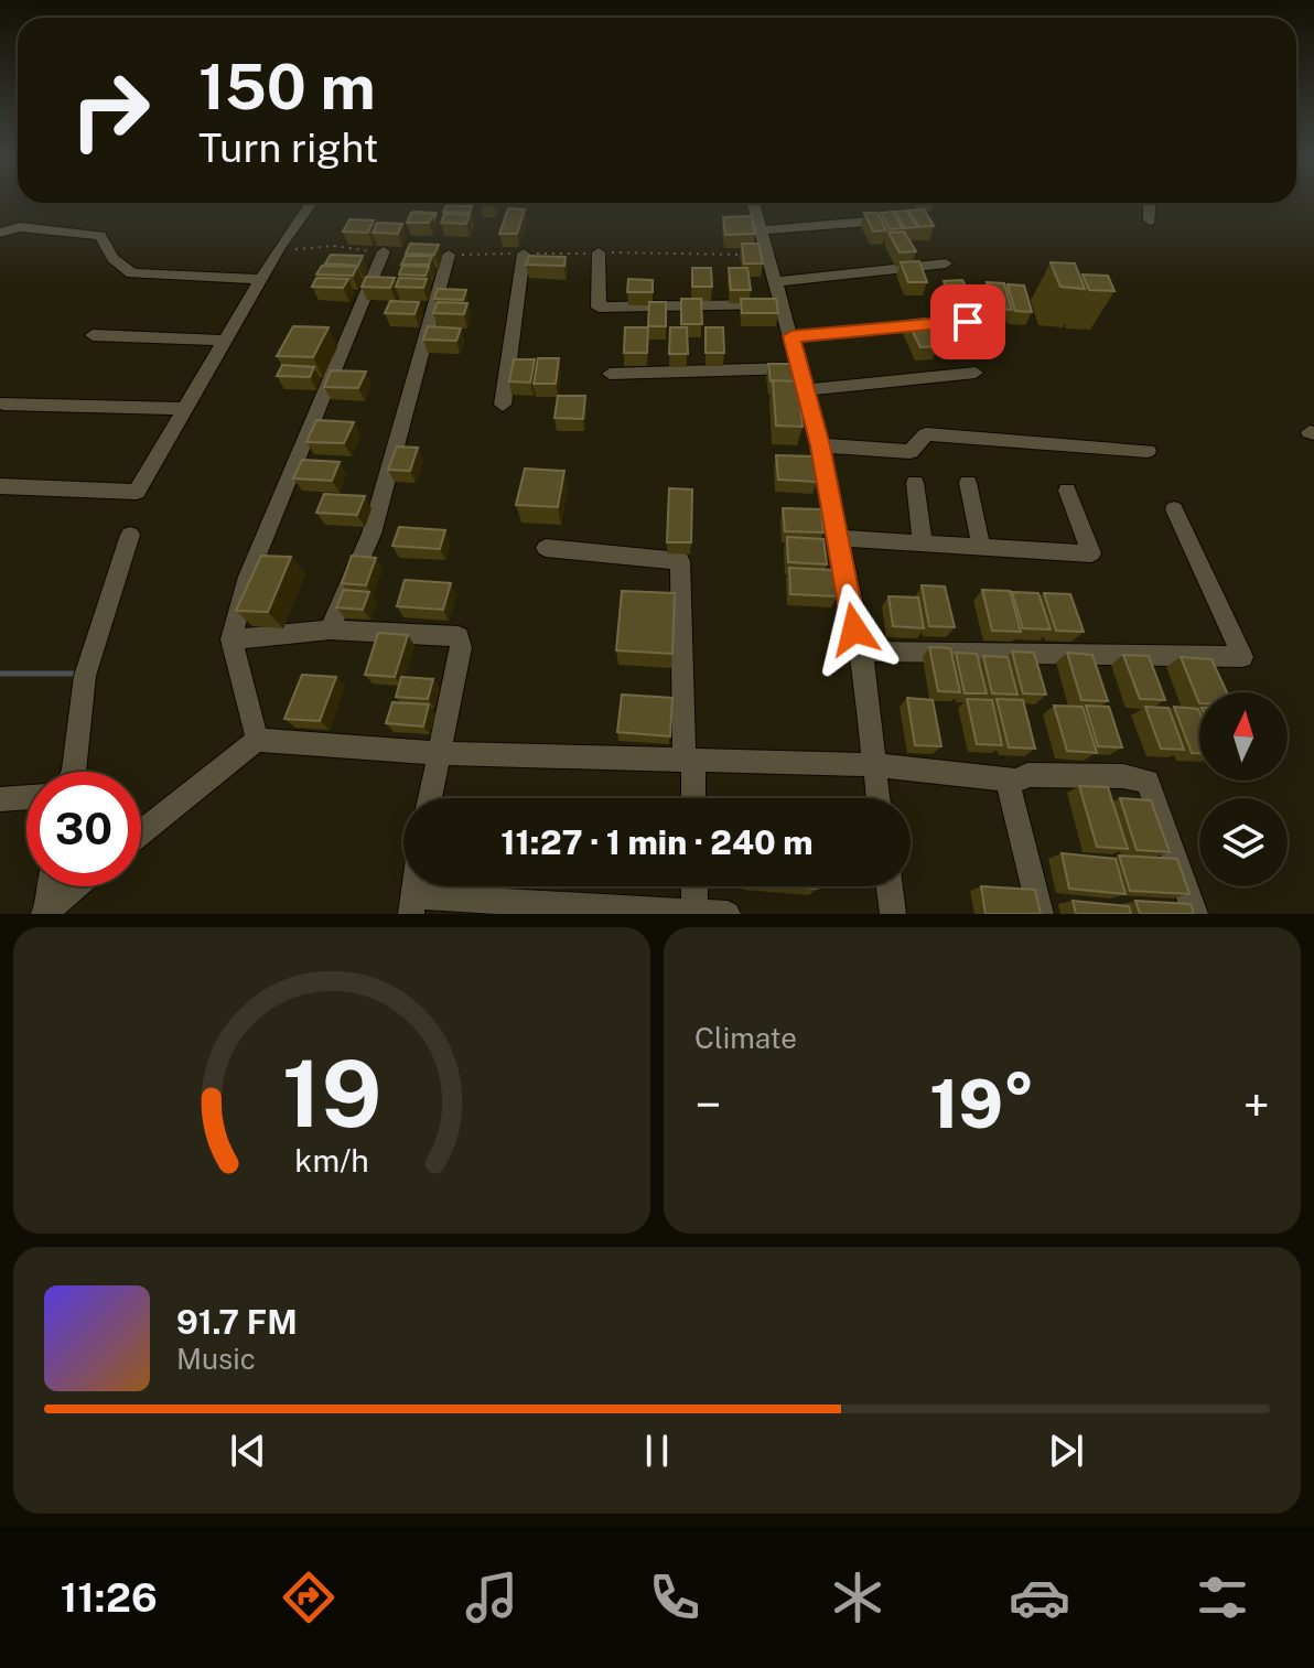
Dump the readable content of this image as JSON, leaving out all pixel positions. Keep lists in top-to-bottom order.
{
  "north": "top",
  "page": {
    "turn": ["150 m", "Turn right"],
    "limit": "30",
    "trip": "11:27 · 1 min · 240 m",
    "tile": "Climate",
    "heat": ["−", "19°", "+"],
    "song": ["91.7 FM", "Music"],
    "tabs": "11:26",
    "gauge": ["19", "km/h"]
  }
}
